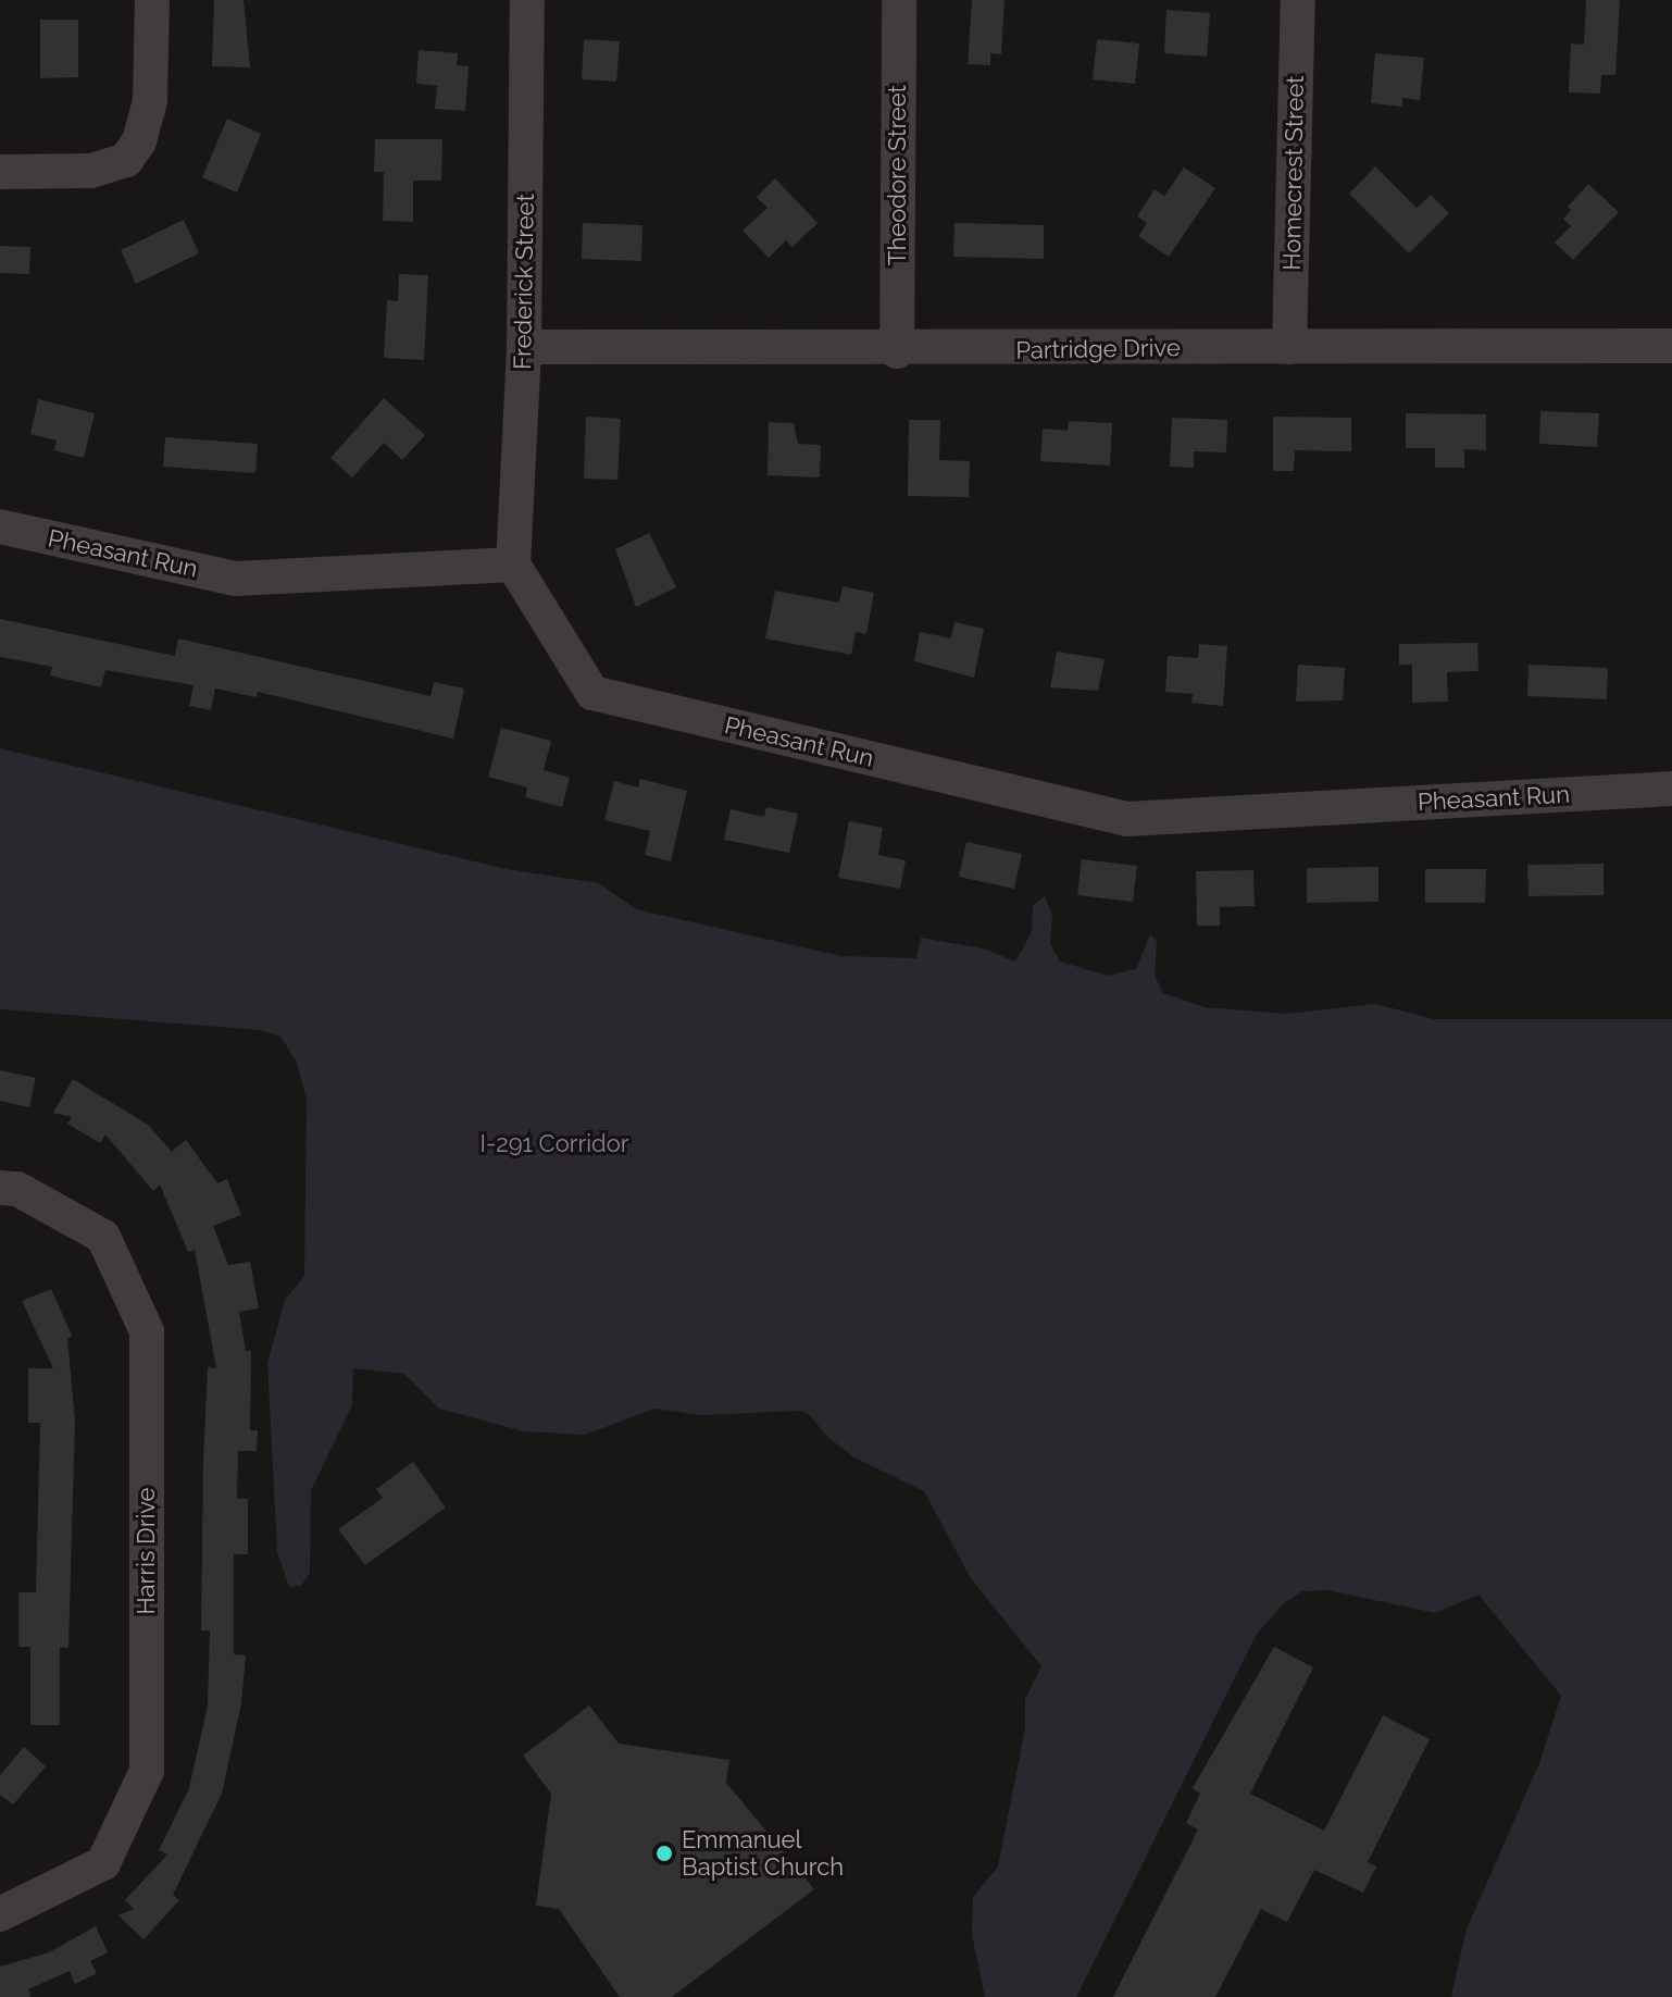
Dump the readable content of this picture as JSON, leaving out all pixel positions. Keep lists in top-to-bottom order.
{
  "streets": {
    "street": [
      "Homecrest Street",
      "Theodore Street",
      "Frederick Street",
      "Partridge Drive",
      "Pheasant Run",
      "Harris Drive"
    ]
  },
  "crossings": [
    ["Homecrest Street", "Partridge Drive"],
    ["Theodore Street", "Partridge Drive"],
    ["Frederick Street", "Partridge Drive"],
    ["Frederick Street", "Pheasant Run"]
  ],
  "parks": ["I-291 Corridor"],
  "places": ["Emmanuel Baptist Church"]
}
